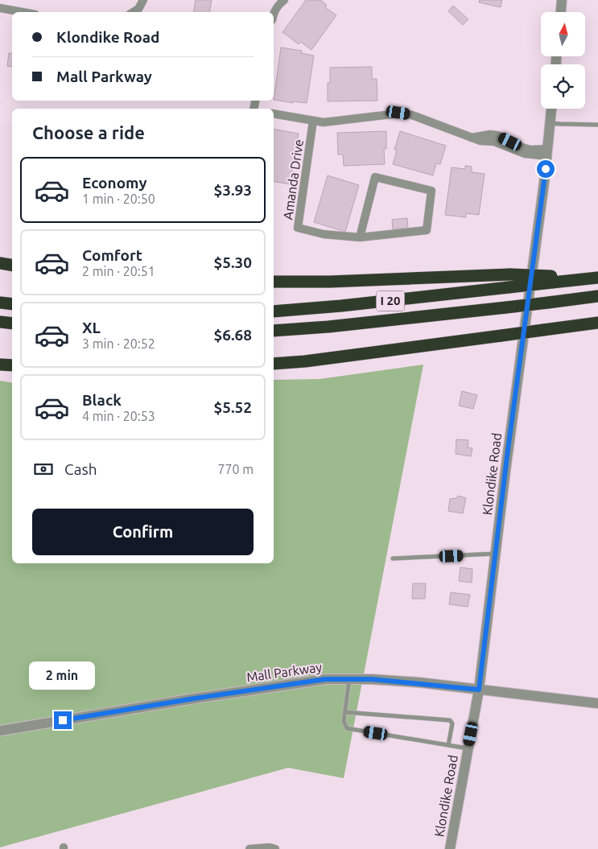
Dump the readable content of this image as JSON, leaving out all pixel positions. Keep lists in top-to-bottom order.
{
  "streets": {
    "highway": ["I 20"],
    "street": ["Amanda Drive", "Klondike Road", "Mall Parkway"]
  },
  "crossings": [
    ["Klondike Road", "Mall Parkway"]
  ],
  "north": "top",
  "page": {
    "banner": ["Klondike Road", "Mall Parkway"],
    "heading": "Choose a ride",
    "list": [
      {
        "name": "Economy",
        "note": "1 min · 20:50",
        "value": "$3.93"
      },
      {
        "name": "Comfort",
        "note": "2 min · 20:51",
        "value": "$5.30"
      },
      {
        "name": "XL",
        "note": "3 min · 20:52",
        "value": "$6.68"
      },
      {
        "name": "Black",
        "note": "4 min · 20:53",
        "value": "$5.52"
      }
    ],
    "pay": ["Cash", "770 m"],
    "buttons": "Confirm",
    "bubble": "2 min"
  }
}
